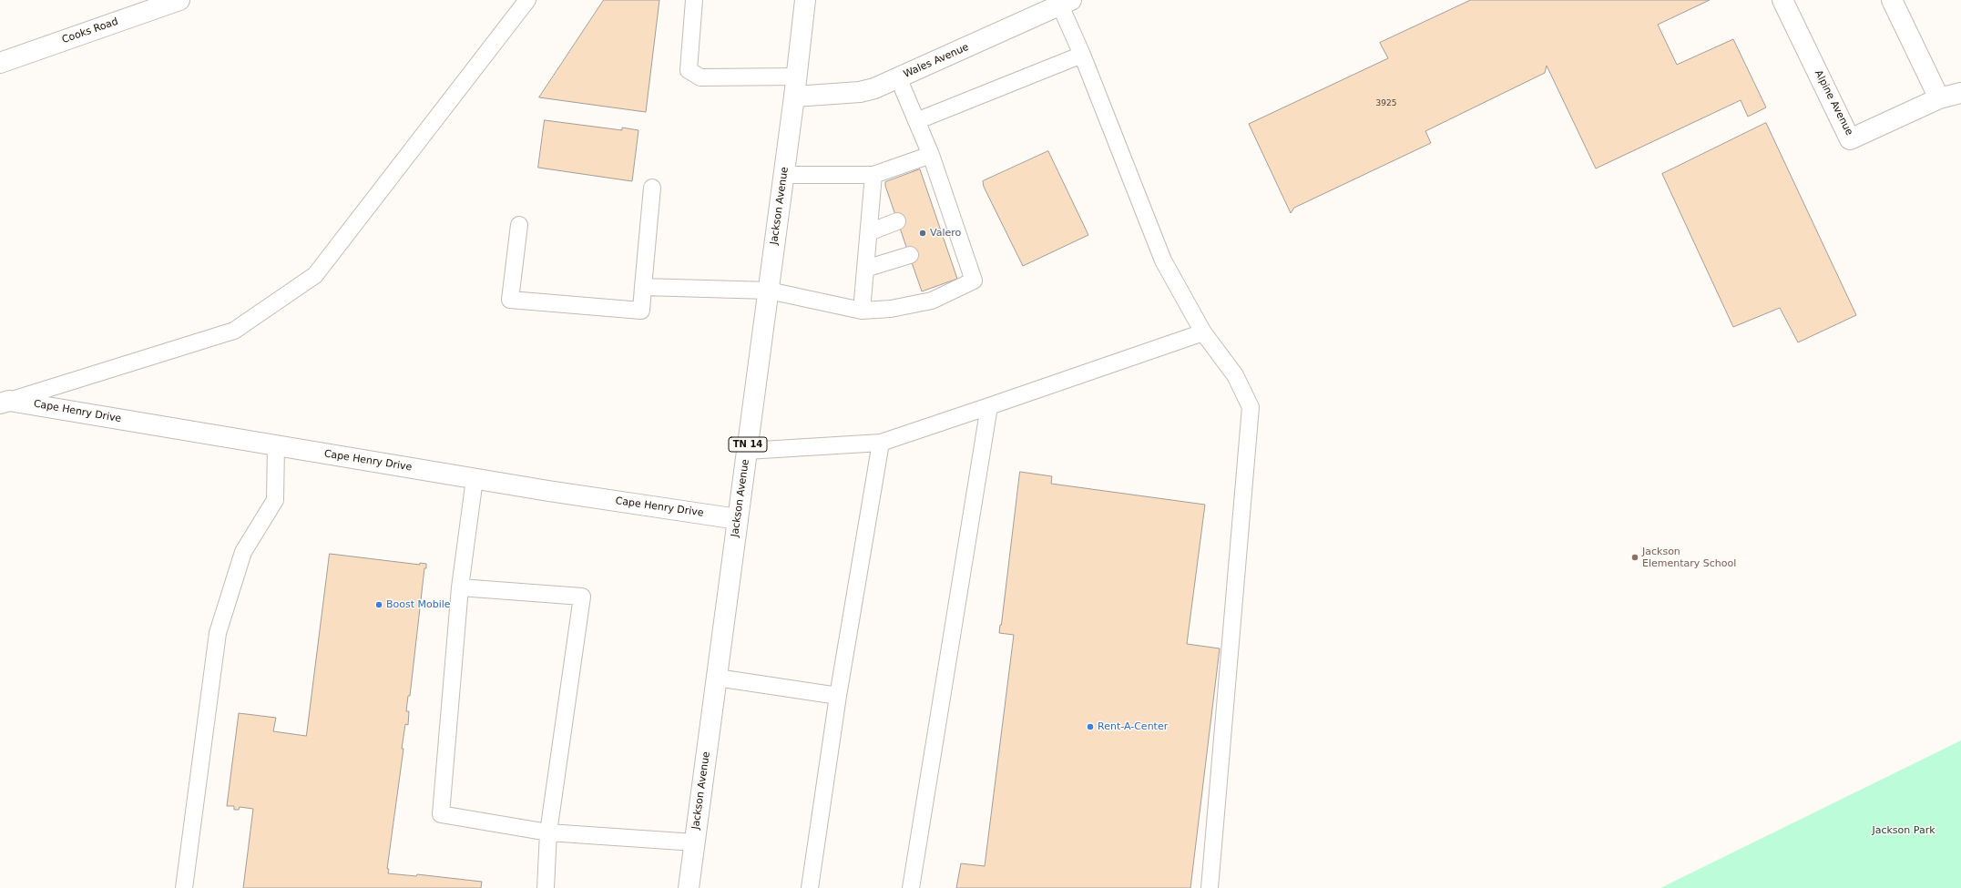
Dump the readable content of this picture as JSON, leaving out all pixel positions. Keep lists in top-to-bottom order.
{
  "streets": {
    "street": [
      "Cooks Road",
      "Wales Avenue",
      "Alpine Avenue",
      "Jackson Avenue",
      "Cape Henry Drive",
      "TN 14"
    ]
  },
  "crossings": [
    ["Wales Avenue", "Jackson Avenue"],
    ["Jackson Avenue", "Cape Henry Drive"]
  ],
  "parks": ["Jackson Park"],
  "places": [
    "Valero",
    "Jackson Elementary School",
    "Boost Mobile",
    "Rent-A-Center"
  ],
  "house_numbers": ["3925"]
}
